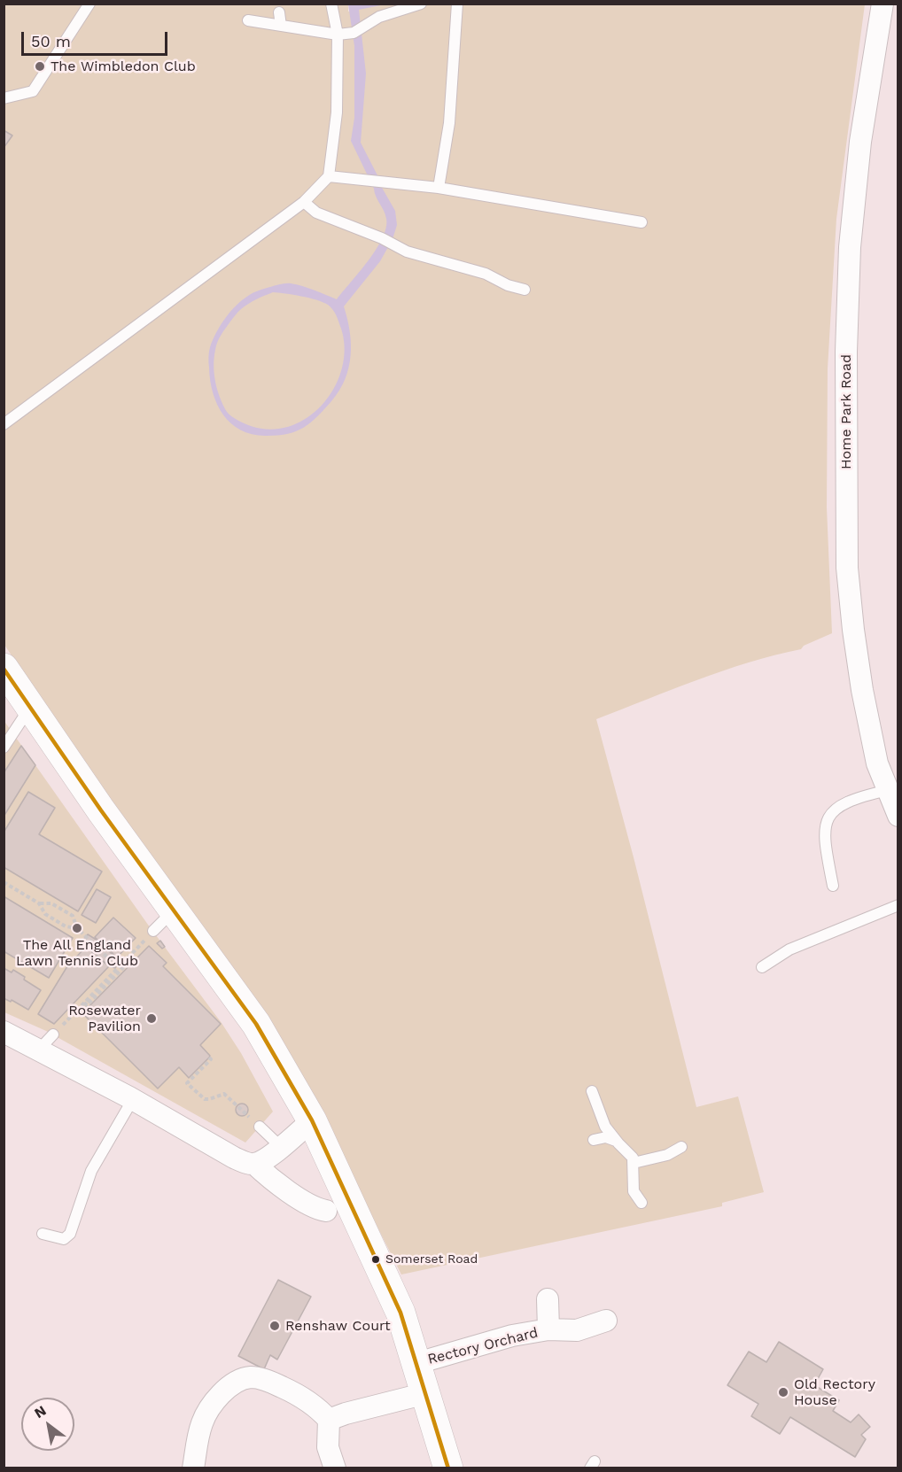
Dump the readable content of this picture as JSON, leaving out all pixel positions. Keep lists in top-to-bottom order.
{
  "streets": {
    "street": ["Home Park Road", "Rectory Orchard"]
  },
  "places": [
    "The Wimbledon Club",
    "The All England Lawn Tennis Club",
    "Rosewater Pavilion",
    "Somerset Road",
    "Renshaw Court",
    "Old Rectory House"
  ],
  "scale_bar": "50 m",
  "north": "top left"
}
